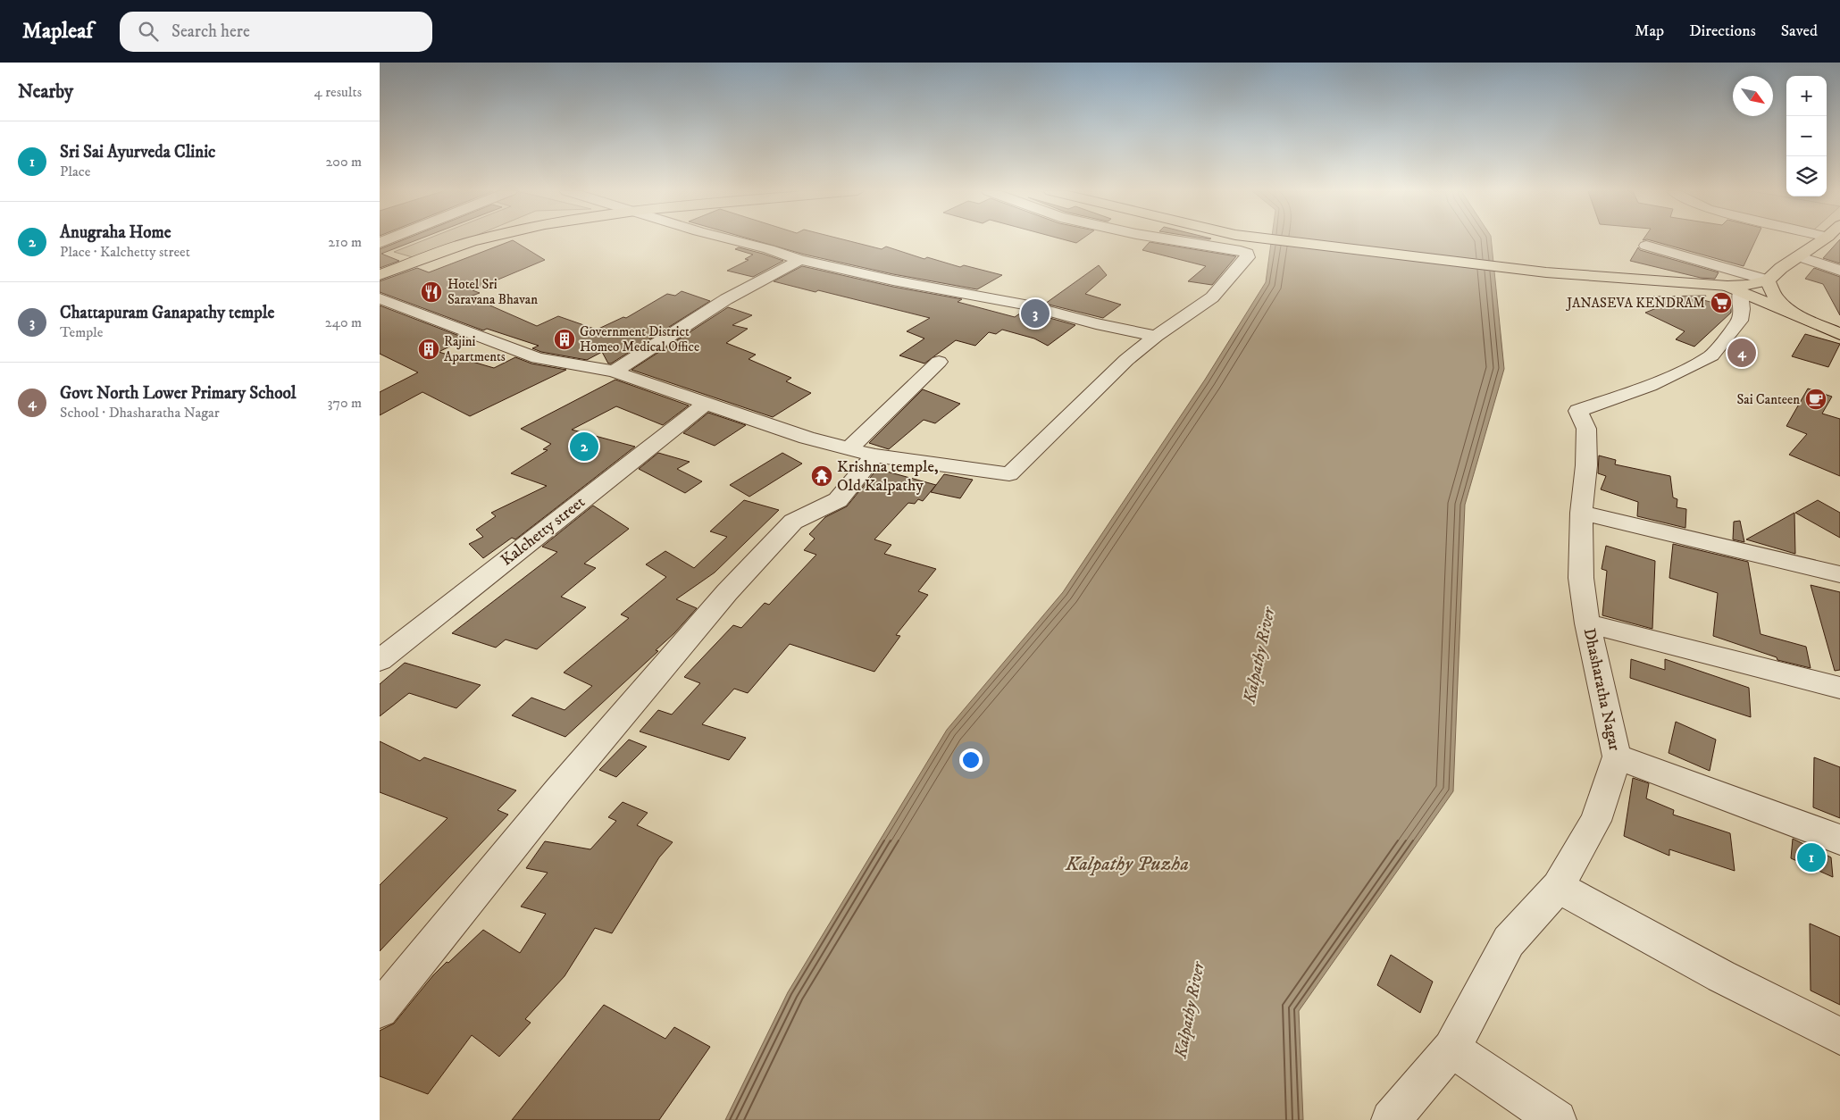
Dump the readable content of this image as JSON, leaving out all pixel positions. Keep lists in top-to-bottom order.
{
  "streets": {
    "street": ["Kalchetty street", "Dhasharatha Nagar"]
  },
  "water": ["Kalpathy River", "Kalpathy Puzha"],
  "places": {
    "restaurant": ["Hotel Sri Saravana Bhavan"],
    "supermarket": ["JANASEVA KENDRAM"],
    "building": ["Government District Homeo Medical Office", "Rajini Apartments"],
    "cafe": ["Sai Canteen"],
    "temple": ["Krishna temple, Old Kalpathy"]
  },
  "north": "bottom right",
  "page": {
    "header": "Mapleaf",
    "search": "Search here",
    "nav": ["Map", "Directions", "Saved"],
    "heading": ["Nearby", "4 results"],
    "map_buttons": ["+", "−"],
    "list": [
      {
        "mark": "1",
        "name": "Sri Sai Ayurveda Clinic",
        "note": "Place",
        "value": "200 m"
      },
      {
        "mark": "2",
        "name": "Anugraha Home",
        "note": "Place · Kalchetty street",
        "value": "210 m"
      },
      {
        "mark": "3",
        "name": "Chattapuram Ganapathy temple",
        "note": "Temple",
        "value": "240 m"
      },
      {
        "mark": "4",
        "name": "Govt North Lower Primary School",
        "note": "School · Dhasharatha Nagar",
        "value": "370 m"
      }
    ],
    "pins": [
      "3",
      "4",
      "2",
      "1"
    ]
  }
}
